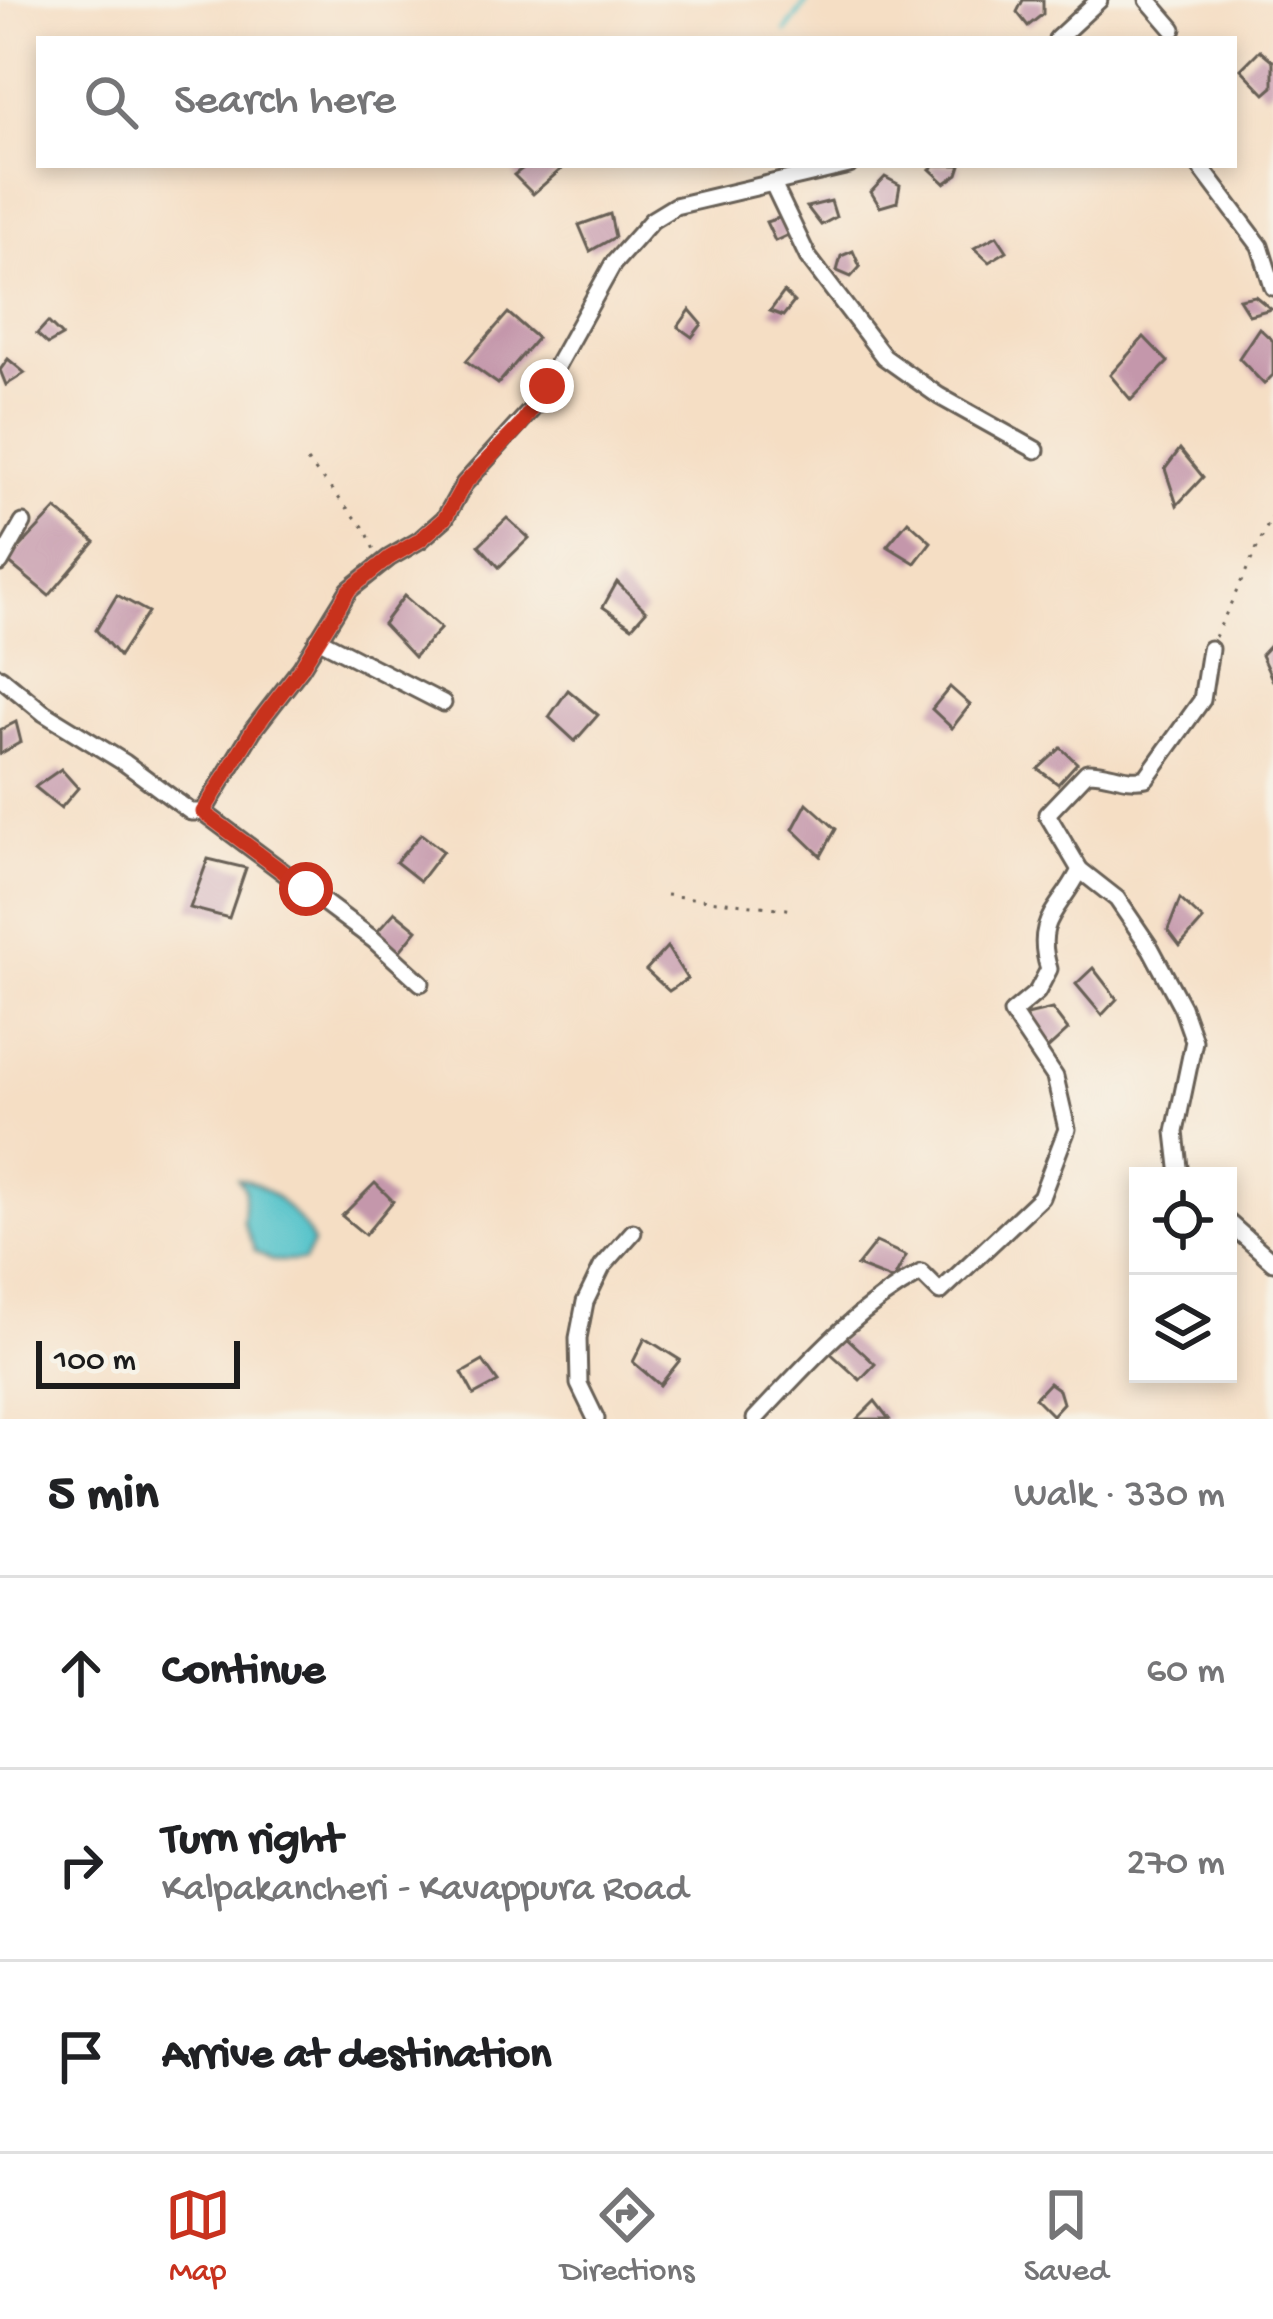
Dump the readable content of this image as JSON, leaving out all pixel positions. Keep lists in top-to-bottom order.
{
  "scale_bar": "100 m",
  "page": {
    "search": "Search here",
    "scale": "100 m",
    "heading": ["5 min", "Walk · 330 m"],
    "list": [
      ["Continue", "60 m"],
      ["Turn right", "Kalpakancheri - Kavappura Road", "270 m"],
      "Arrive at destination"
    ],
    "nav": ["Map", "Directions", "Saved"]
  }
}
